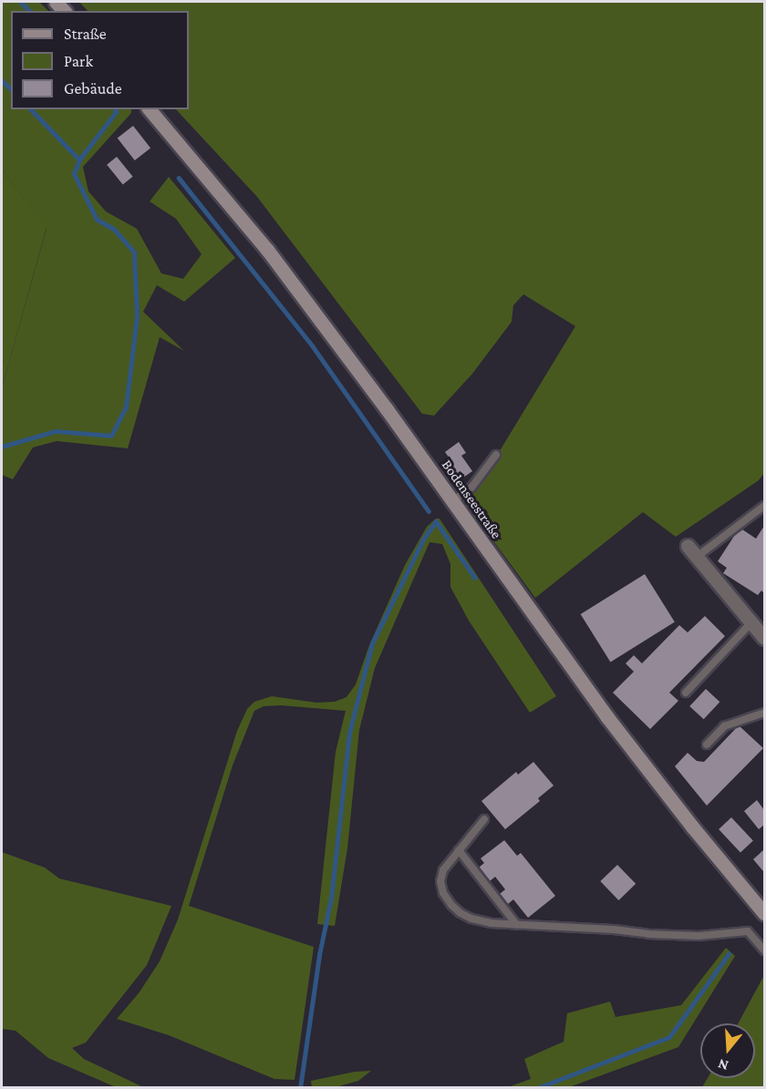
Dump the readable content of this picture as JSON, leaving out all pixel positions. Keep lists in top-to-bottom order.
{
  "streets": {
    "street": ["Bodenseestraße"]
  },
  "legend": ["Straße", "Park", "Gebäude"],
  "north": "bottom"
}
